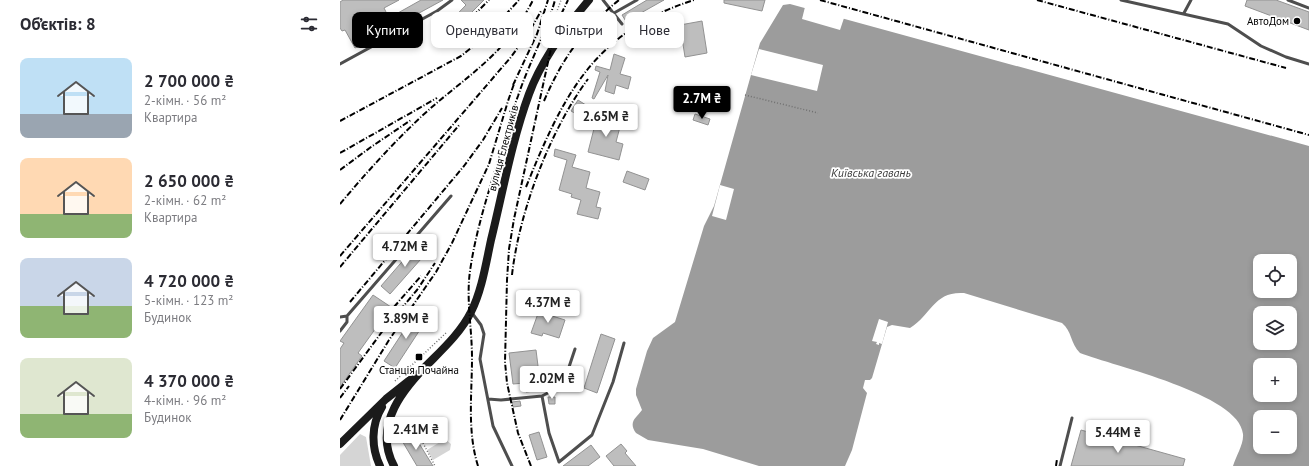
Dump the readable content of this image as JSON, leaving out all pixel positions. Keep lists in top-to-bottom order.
{
  "streets": {
    "street": ["вулиця Електриків"]
  },
  "water": ["Київська гавань"],
  "places": {
    "other": ["АвтоДом"],
    "transit": ["Станція Почайна"]
  },
  "page": {
    "heading": "Об’єктів: 8",
    "chip": [
      "Купити",
      "Орендувати",
      "Фільтри",
      "Нове"
    ],
    "list": [
      {
        "name": "2 700 000 ₴",
        "note": "2-кімн. · 56 m² · Квартира"
      },
      {
        "name": "2 650 000 ₴",
        "note": "2-кімн. · 62 m² · Квартира"
      },
      {
        "name": "4 720 000 ₴",
        "note": "5-кімн. · 123 m² · Будинок"
      },
      {
        "name": "4 370 000 ₴",
        "note": "4-кімн. · 96 m² · Будинок"
      }
    ],
    "price": [
      "2.7M ₴",
      "2.65M ₴",
      "4.72M ₴",
      "4.37M ₴",
      "3.89M ₴",
      "2.02M ₴",
      "2.41M ₴",
      "5.44M ₴"
    ],
    "map_buttons": ["+", "−"]
  }
}
